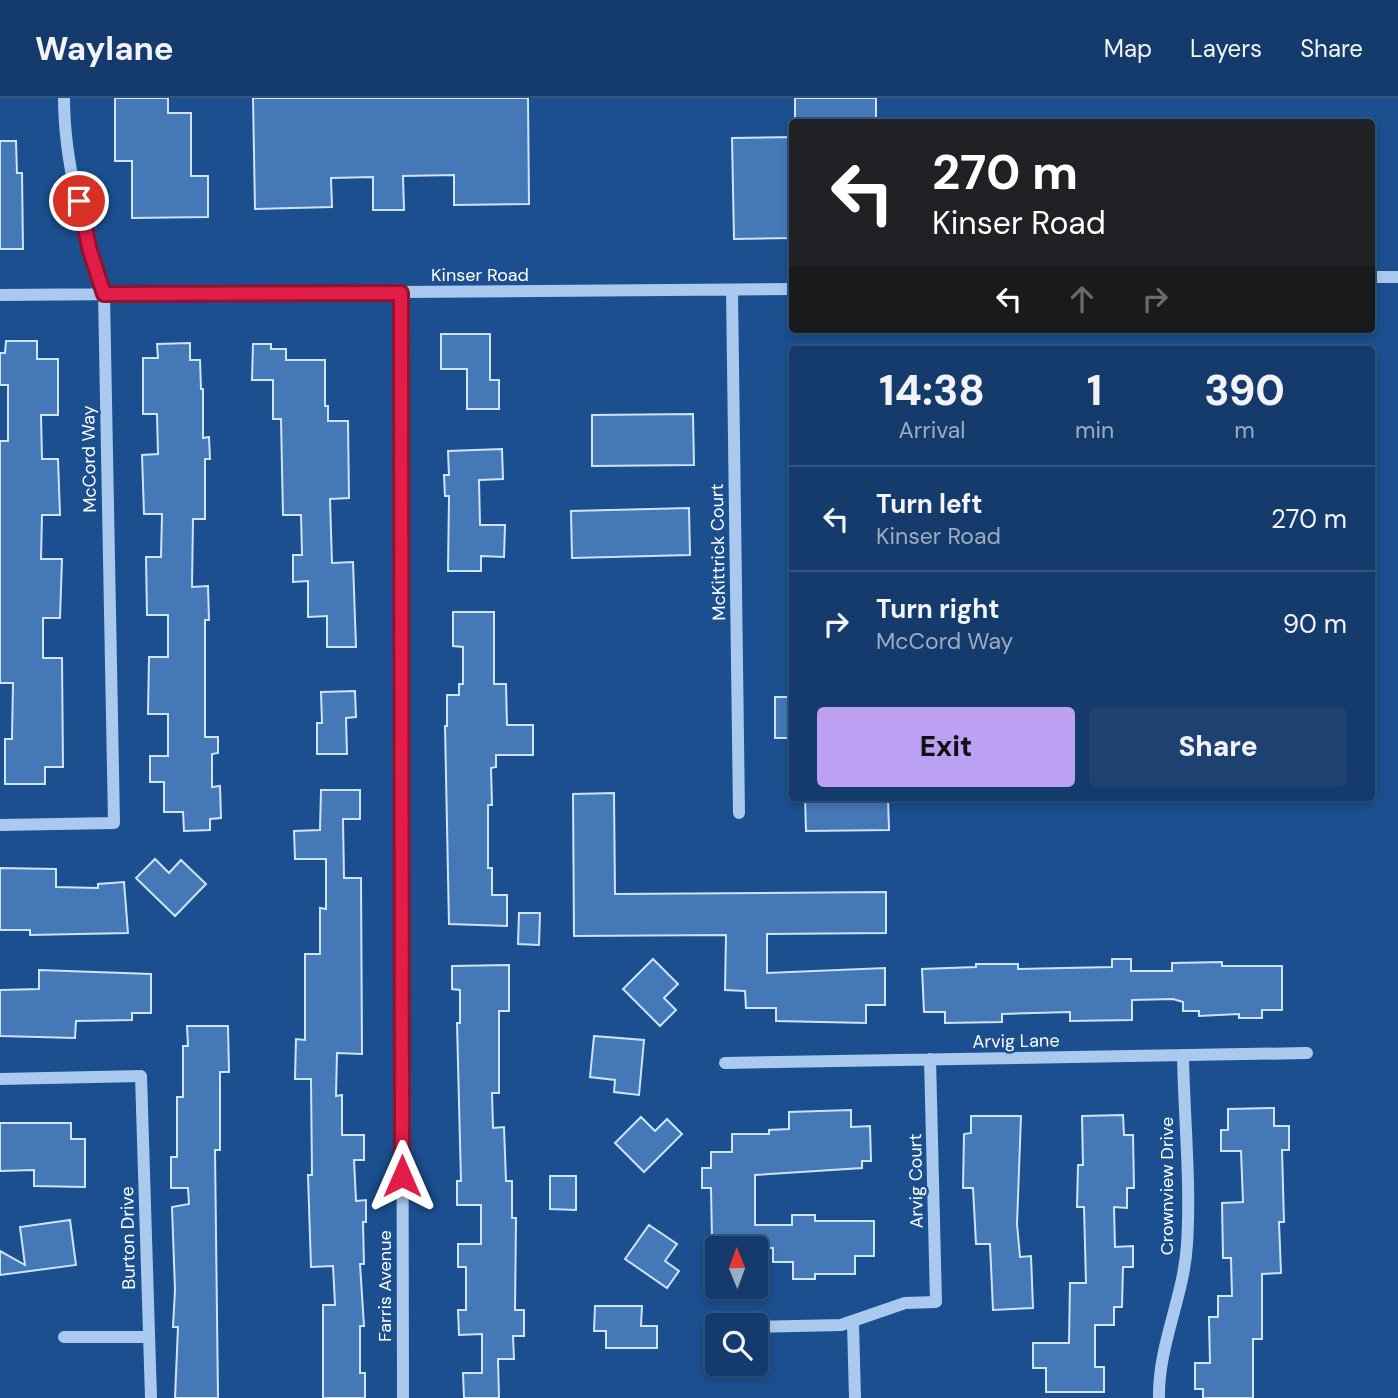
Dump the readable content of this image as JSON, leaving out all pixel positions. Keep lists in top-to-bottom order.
{
  "streets": {
    "street": [
      "Kinser Road",
      "McCord Way",
      "McKittrick Court",
      "Arvig Lane",
      "Arvig Court",
      "Crownview Drive",
      "Burton Drive",
      "Farris Avenue"
    ]
  },
  "crossings": [
    ["Kinser Road", "McCord Way"],
    ["Kinser Road", "McKittrick Court"],
    ["Kinser Road", "Farris Avenue"],
    ["Arvig Lane", "Arvig Court"],
    ["Arvig Lane", "Crownview Drive"]
  ],
  "north": "top",
  "page": {
    "header": "Waylane",
    "nav": ["Map", "Layers", "Share"],
    "turn": ["270 m", "Kinser Road"],
    "eta": [
      "14:38",
      "Arrival",
      "1",
      "min",
      "390",
      "m"
    ],
    "list": [
      {
        "name": "Turn left",
        "note": "Kinser Road",
        "value": "270 m"
      },
      {
        "name": "Turn right",
        "note": "McCord Way",
        "value": "90 m"
      }
    ],
    "buttons": ["Exit", "Share"]
  }
}
